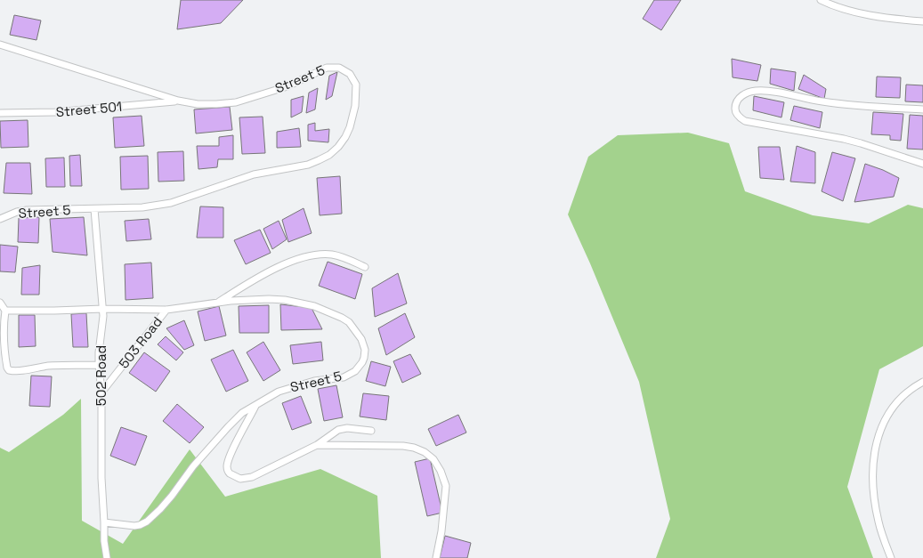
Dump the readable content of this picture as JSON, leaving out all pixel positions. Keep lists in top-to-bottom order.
{
  "streets": {
    "street": [
      "Street 5",
      "Street 501",
      "503 Road",
      "502 Road"
    ]
  },
  "crossings": [
    ["Street 5", "Street 501"],
    ["Street 5", "503 Road"],
    ["Street 5", "502 Road"],
    ["503 Road", "502 Road"]
  ]
}
